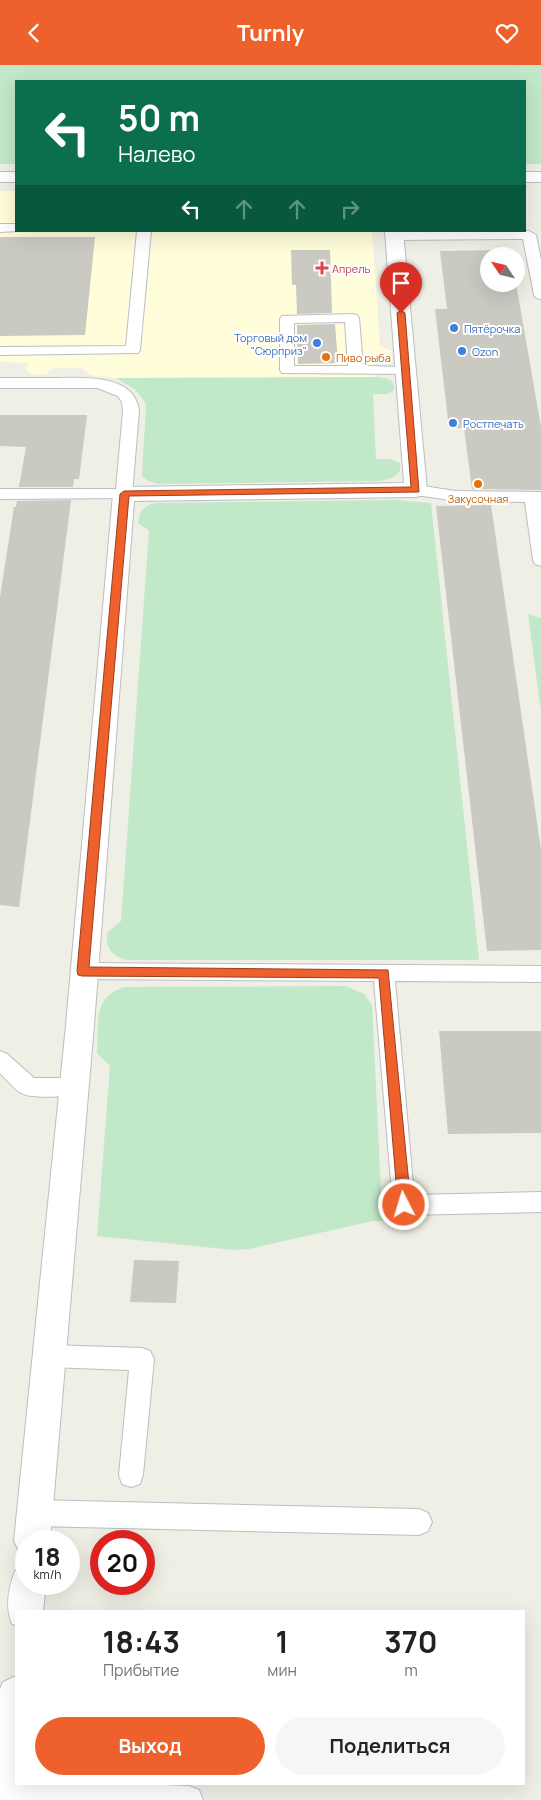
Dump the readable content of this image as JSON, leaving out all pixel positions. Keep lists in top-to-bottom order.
{
  "places": {
    "health": ["Апрель"],
    "other": [
      "Пятёрочка",
      "Торговый дом \"Сюрприз\"",
      "Ozon",
      "Пиво рыба",
      "Ростпечать",
      "Закусочная"
    ]
  },
  "north": "top left",
  "page": {
    "header": "Turnly",
    "turn": ["50 m", "Налево"],
    "speed": "18 km/h",
    "limit": "20",
    "eta": [
      "18:43",
      "Прибытие",
      "1",
      "мин",
      "370",
      "m"
    ],
    "buttons": ["Выход", "Поделиться"]
  }
}
